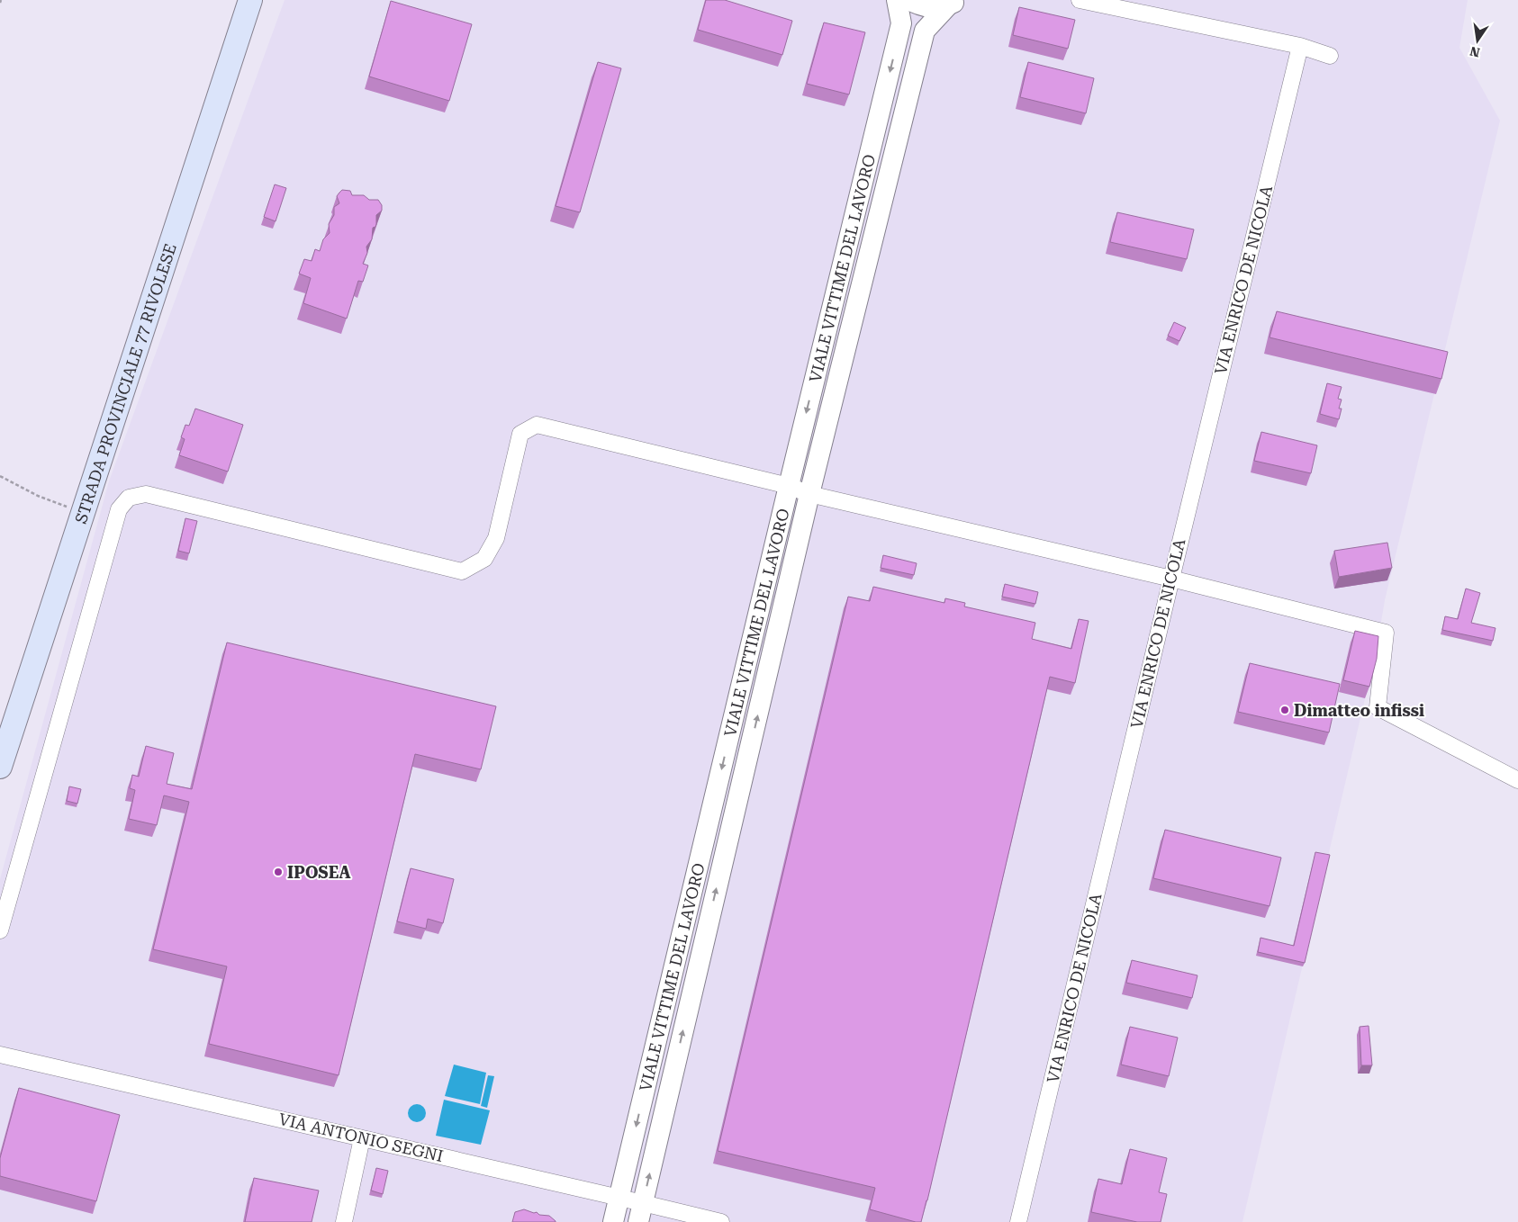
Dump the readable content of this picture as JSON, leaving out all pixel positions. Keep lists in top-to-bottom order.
{
  "streets": {
    "main road": ["STRADA PROVINCIALE 77 RIVOLESE"],
    "street": ["VIALE VITTIME DEL LAVORO", "VIA ENRICO DE NICOLA", "VIA ANTONIO SEGNI"]
  },
  "crossings": [
    ["VIALE VITTIME DEL LAVORO", "VIA ANTONIO SEGNI"]
  ],
  "places": ["Dimatteo infissi", "IPOSEA"],
  "north": "bottom"
}
